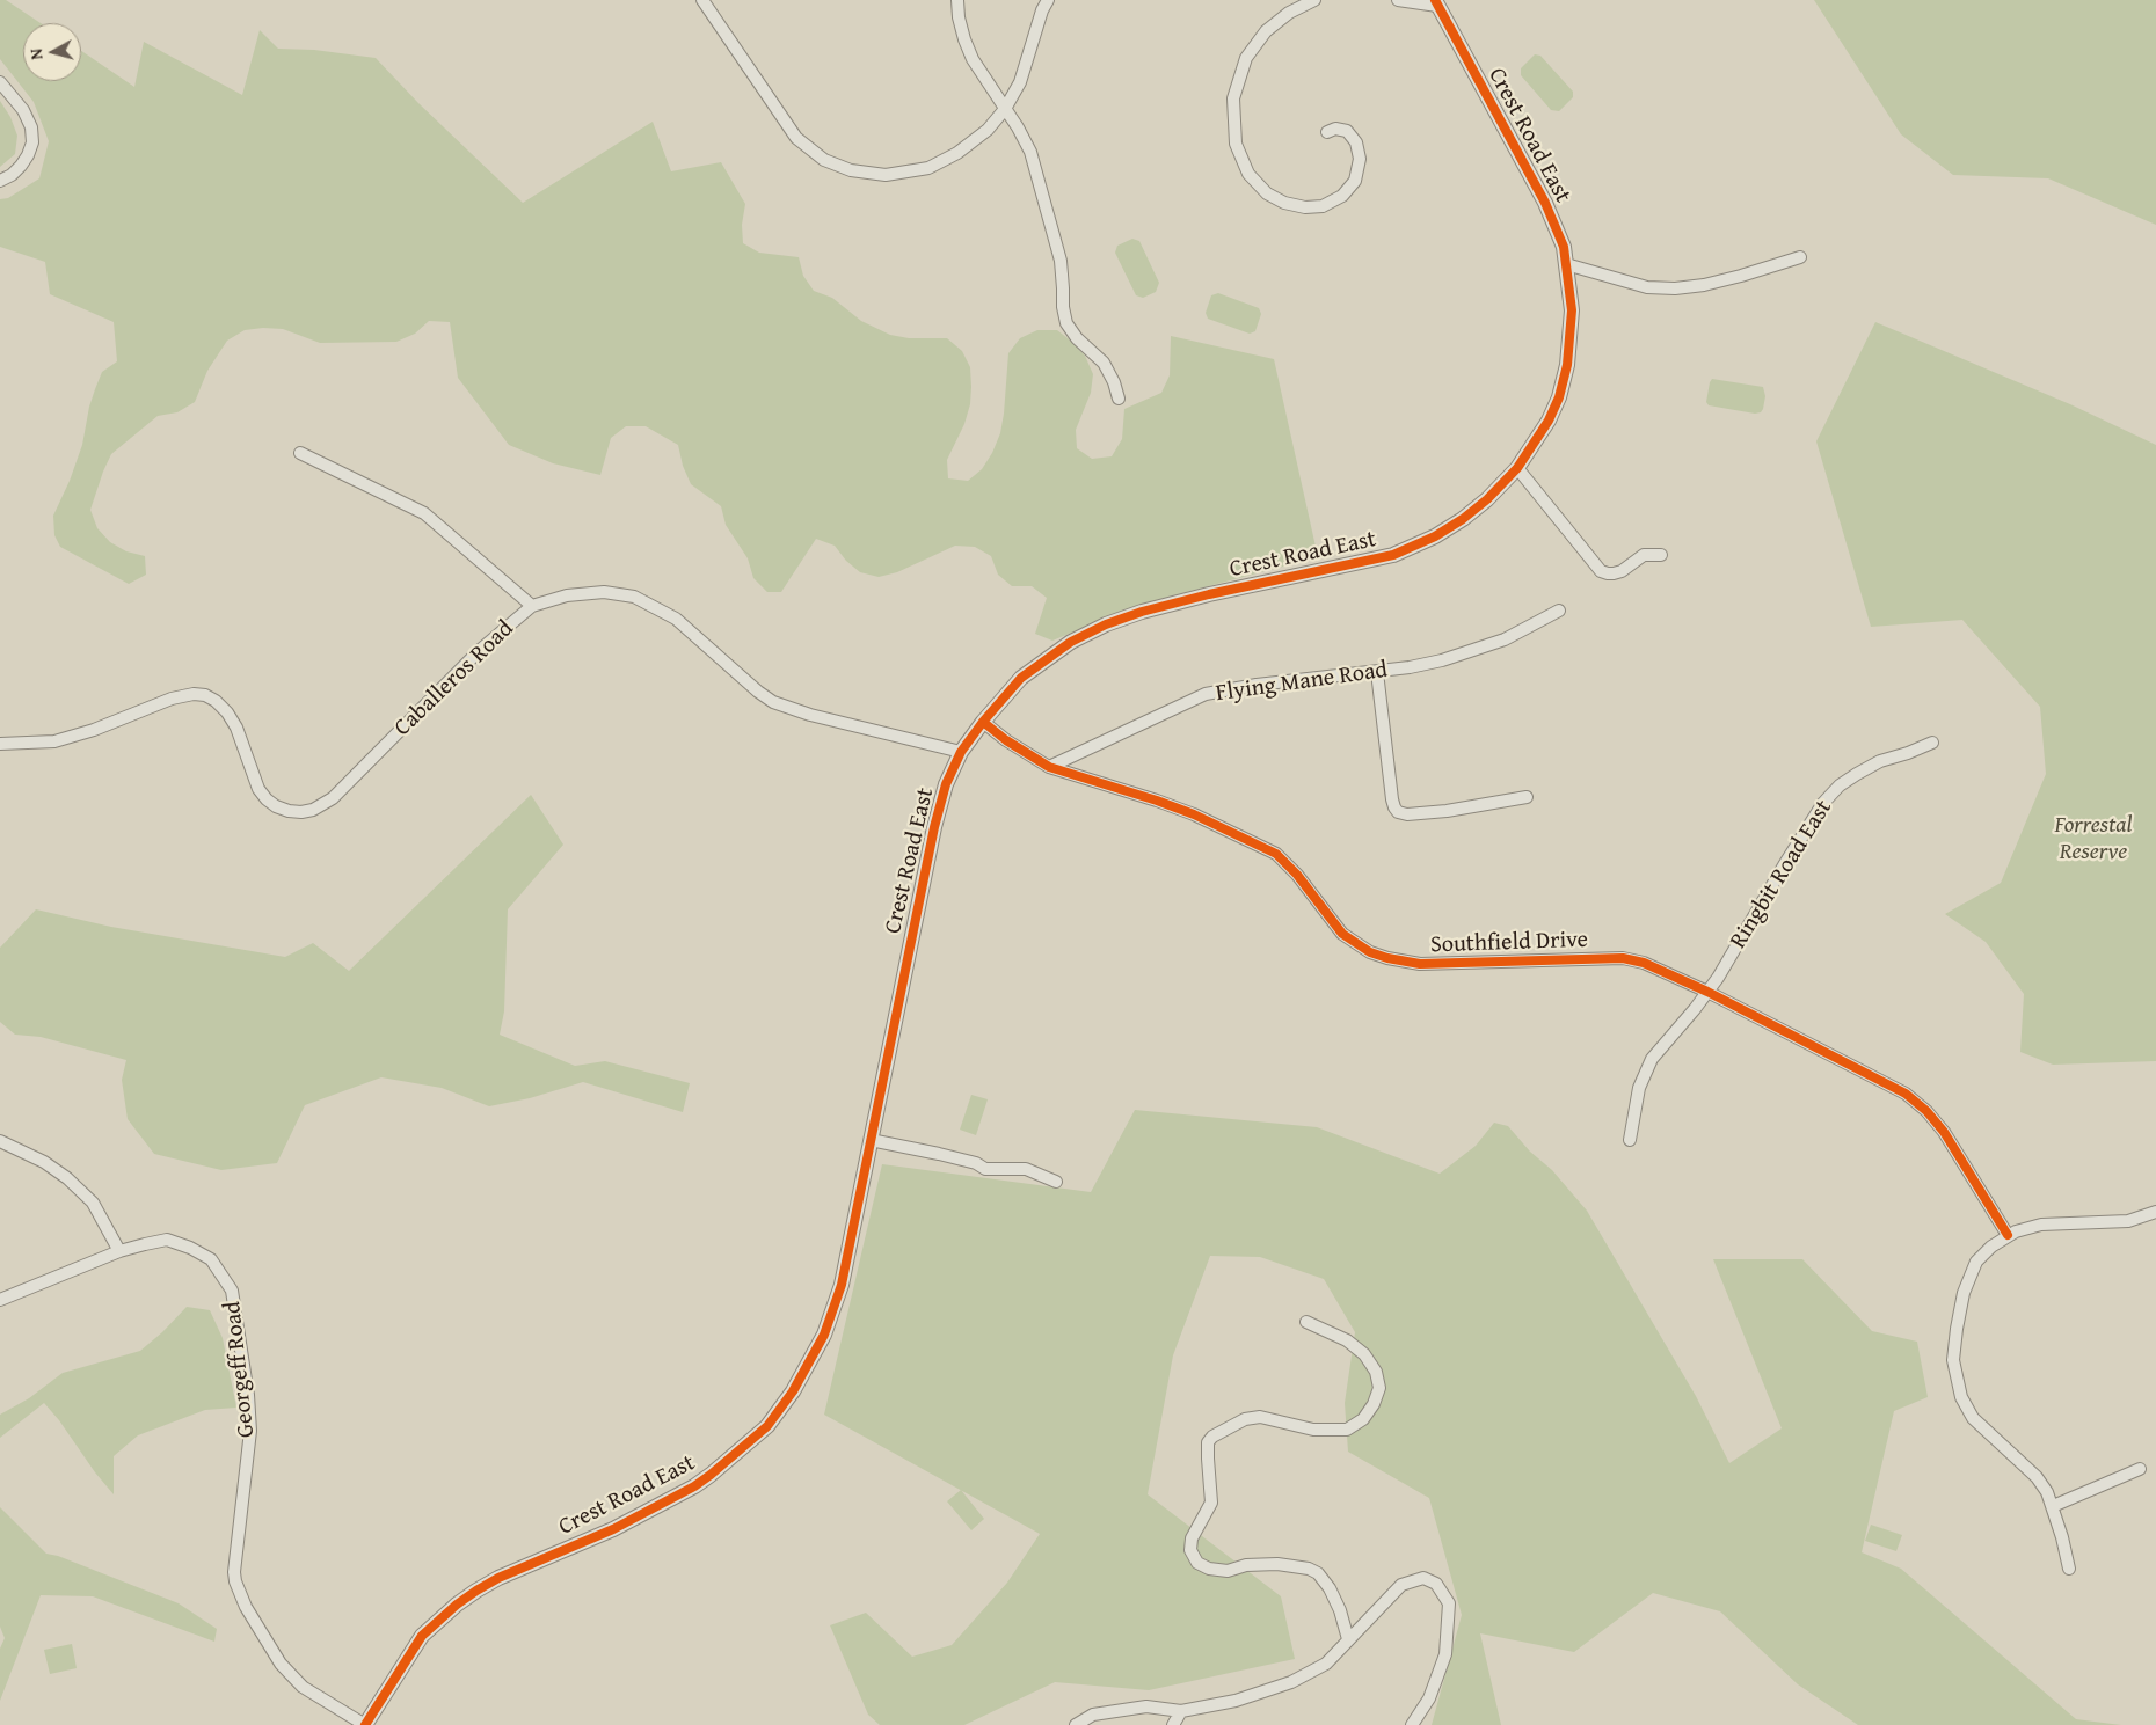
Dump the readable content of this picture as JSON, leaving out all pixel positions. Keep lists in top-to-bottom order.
{
  "streets": {
    "street": [
      "Crest Road East",
      "Caballeros Road",
      "Flying Mane Road",
      "Ringbit Road East",
      "Southfield Drive",
      "Georgeff Road"
    ]
  },
  "crossings": [
    ["Crest Road East", "Caballeros Road"],
    ["Crest Road East", "Southfield Drive"],
    ["Crest Road East", "Georgeff Road"],
    ["Flying Mane Road", "Southfield Drive"],
    ["Ringbit Road East", "Southfield Drive"]
  ],
  "parks": ["Forrestal Reserve"],
  "north": "left"
}
